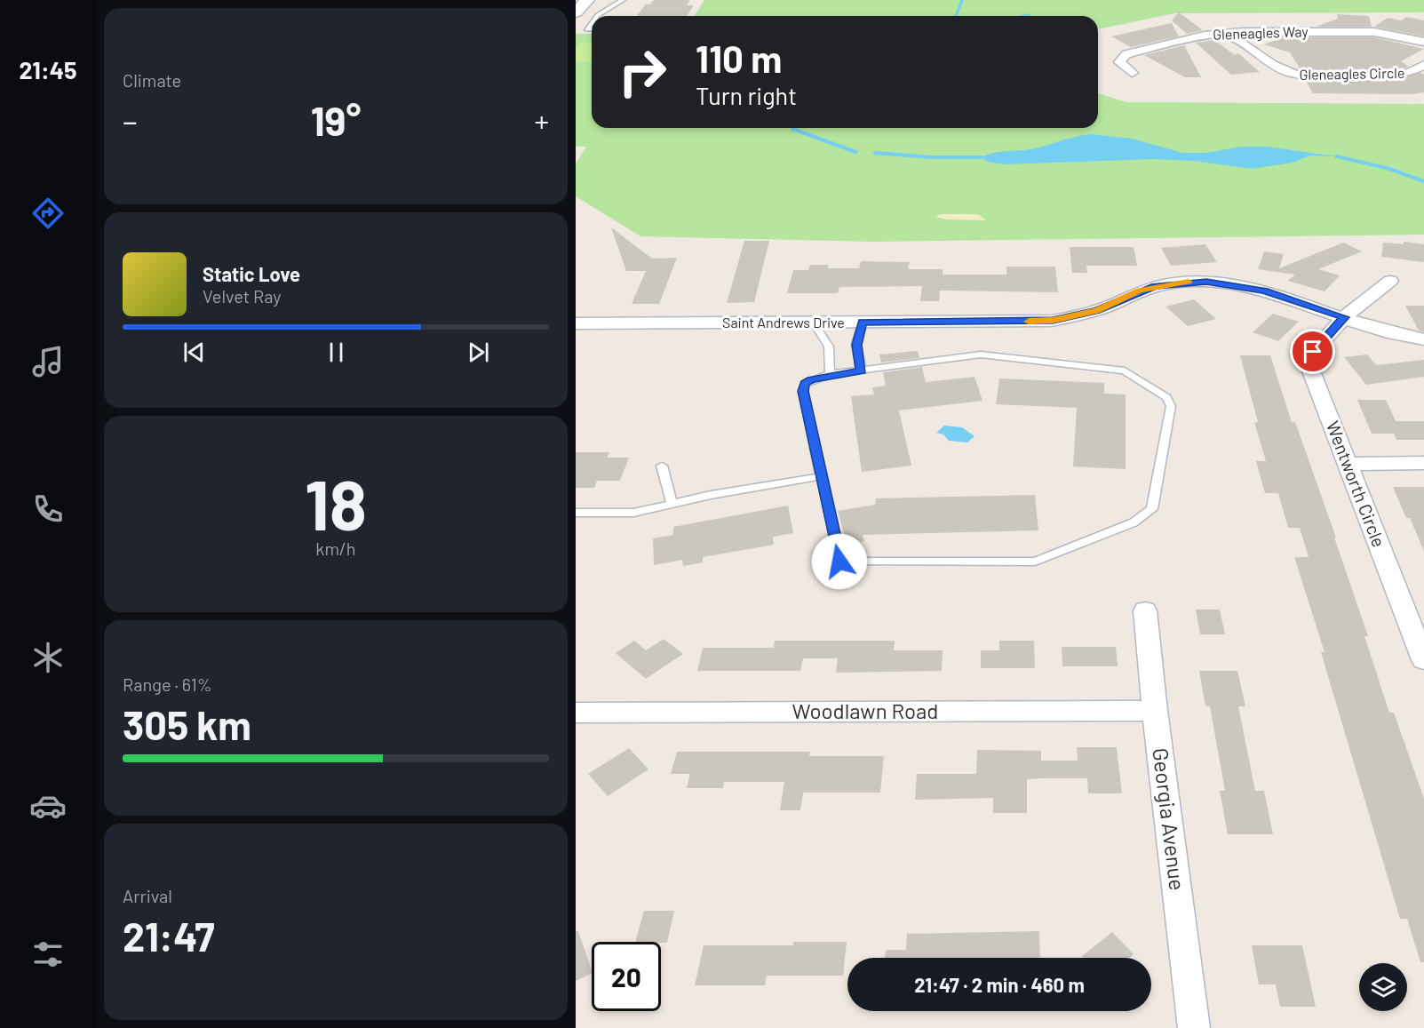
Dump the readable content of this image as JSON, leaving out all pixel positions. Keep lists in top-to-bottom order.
{
  "streets": {
    "street": [
      "Gleneagles Way",
      "Gleneagles Circle",
      "Saint Andrews Drive",
      "Wentworth Circle",
      "Woodlawn Road",
      "Georgia Avenue"
    ]
  },
  "crossings": [
    ["Gleneagles Way", "Gleneagles Circle"],
    ["Saint Andrews Drive", "Wentworth Circle"],
    ["Woodlawn Road", "Georgia Avenue"]
  ],
  "page": {
    "tabs": "21:45",
    "tile": [
      "Climate",
      ["18", "km/h"],
      ["Range · 61%", "305 km"],
      ["Arrival", "21:47"]
    ],
    "turn": ["110 m", "Turn right"],
    "heat": ["−", "19°", "+"],
    "song": ["Static Love", "Velvet Ray"],
    "limit": "20",
    "trip": "21:47 · 2 min · 460 m"
  }
}
